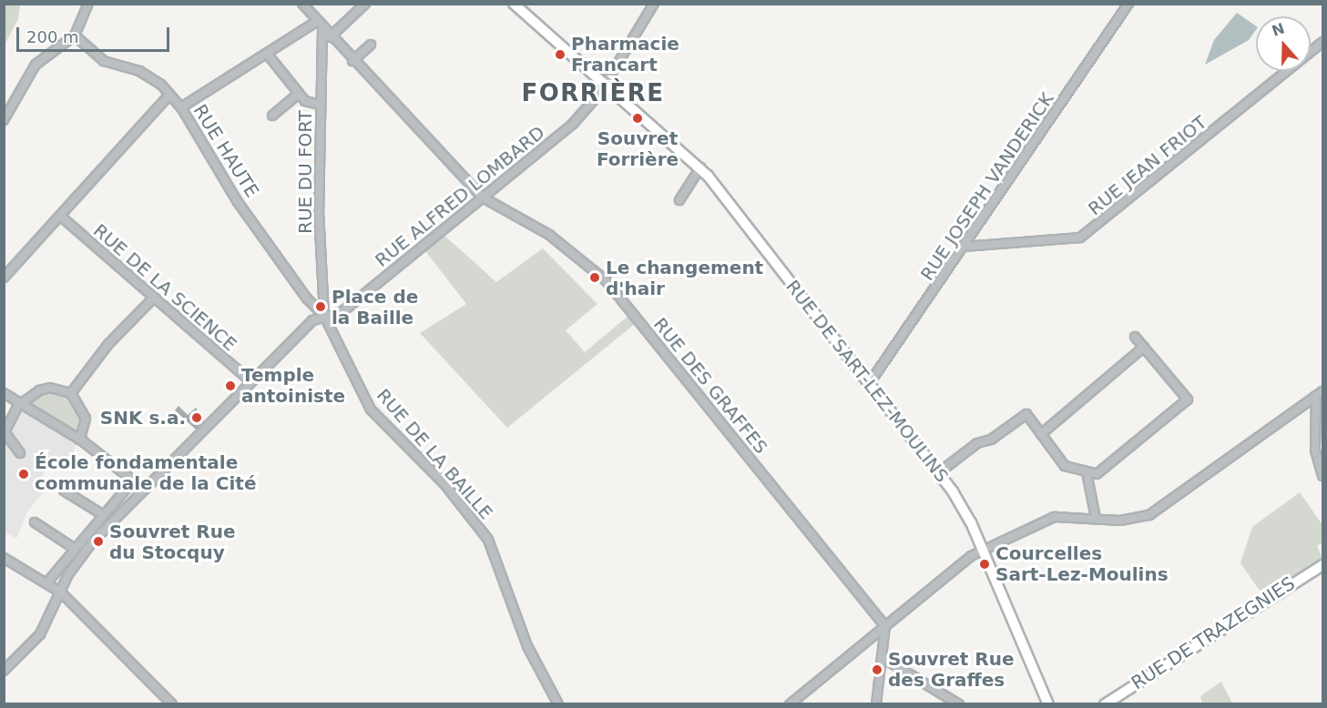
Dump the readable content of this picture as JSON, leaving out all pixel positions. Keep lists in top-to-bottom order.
{
  "streets": {
    "main road": ["RUE DE SART-LEZ-MOULINS", "RUE DE TRAZEGNIES"],
    "street": [
      "RUE HAUTE",
      "RUE JEAN FRIOT",
      "RUE DU FORT",
      "RUE JOSEPH VANDERICK",
      "RUE ALFRED LOMBARD",
      "RUE DE LA SCIENCE",
      "RUE DES GRAFFES",
      "RUE DE LA BAILLE"
    ]
  },
  "crossings": [
    ["RUE HAUTE", "RUE DU FORT"],
    ["RUE HAUTE", "RUE ALFRED LOMBARD"],
    ["RUE HAUTE", "RUE DE LA BAILLE"],
    ["RUE JEAN FRIOT", "RUE JOSEPH VANDERICK"],
    ["RUE DU FORT", "RUE ALFRED LOMBARD"],
    ["RUE DU FORT", "RUE DES GRAFFES"],
    ["RUE DU FORT", "RUE DE LA BAILLE"],
    ["RUE JOSEPH VANDERICK", "RUE DE SART-LEZ-MOULINS"],
    ["RUE ALFRED LOMBARD", "RUE DE LA SCIENCE"],
    ["RUE ALFRED LOMBARD", "RUE DE SART-LEZ-MOULINS"],
    ["RUE ALFRED LOMBARD", "RUE DES GRAFFES"],
    ["RUE ALFRED LOMBARD", "RUE DE LA BAILLE"]
  ],
  "districts": ["FORRIÈRE"],
  "places": [
    "Pharmacie Francart",
    "Souvret Forrière",
    "Le changement d'hair",
    "Place de la Baille",
    "Temple antoiniste",
    "SNK s.a.",
    "École fondamentale communale de la Cité",
    "Souvret Rue du Stocquy",
    "Courcelles Sart-Lez-Moulins",
    "Souvret Rue des Graffes"
  ],
  "scale_bar": "200 m",
  "north": "top"
}
